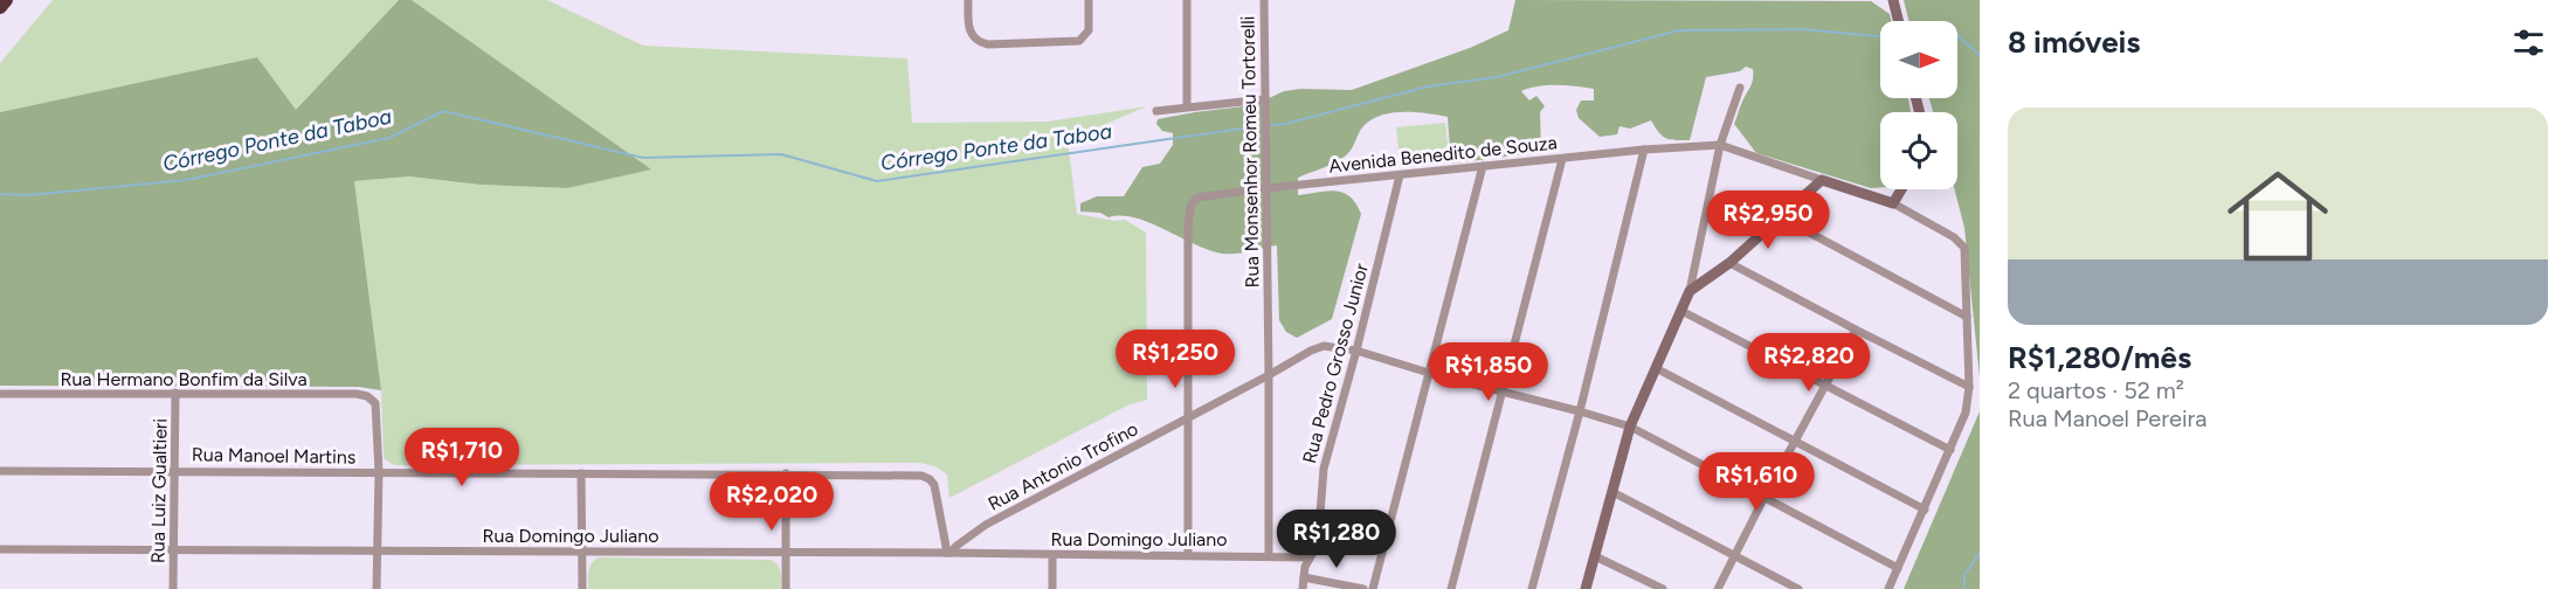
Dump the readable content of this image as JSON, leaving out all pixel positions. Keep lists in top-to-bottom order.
{
  "streets": {
    "street": [
      "Rua Monsenhor Romeu Tortorelli",
      "Avenida Benedito de Souza",
      "Rua Pedro Grosso Junior",
      "Rua Hermano Bonfim da Silva",
      "Rua Manoel Martins",
      "Rua Antonio Trofino",
      "Rua Luiz Gualtieri",
      "Rua Domingo Juliano"
    ]
  },
  "crossings": [
    ["Rua Monsenhor Romeu Tortorelli", "Avenida Benedito de Souza"],
    ["Rua Monsenhor Romeu Tortorelli", "Rua Antonio Trofino"],
    ["Rua Monsenhor Romeu Tortorelli", "Rua Domingo Juliano"],
    ["Avenida Benedito de Souza", "Rua Pedro Grosso Junior"],
    ["Avenida Benedito de Souza", "Rua Antonio Trofino"],
    ["Rua Pedro Grosso Junior", "Rua Antonio Trofino"],
    ["Rua Pedro Grosso Junior", "Rua Domingo Juliano"],
    ["Rua Hermano Bonfim da Silva", "Rua Manoel Martins"],
    ["Rua Hermano Bonfim da Silva", "Rua Luiz Gualtieri"],
    ["Rua Manoel Martins", "Rua Antonio Trofino"],
    ["Rua Manoel Martins", "Rua Luiz Gualtieri"],
    ["Rua Manoel Martins", "Rua Domingo Juliano"],
    ["Rua Antonio Trofino", "Rua Domingo Juliano"],
    ["Rua Luiz Gualtieri", "Rua Domingo Juliano"]
  ],
  "water": ["Córrego Ponte da Taboa"],
  "north": "right",
  "page": {
    "heading": "8 imóveis",
    "list": [
      {
        "name": "R$1,280/mês",
        "note": "2 quartos · 52 m² · Rua Manoel Pereira"
      }
    ],
    "price": [
      "R$2,950",
      "R$1,250",
      "R$2,820",
      "R$1,850",
      "R$1,710",
      "R$1,610",
      "R$2,020",
      "R$1,280"
    ]
  }
}
